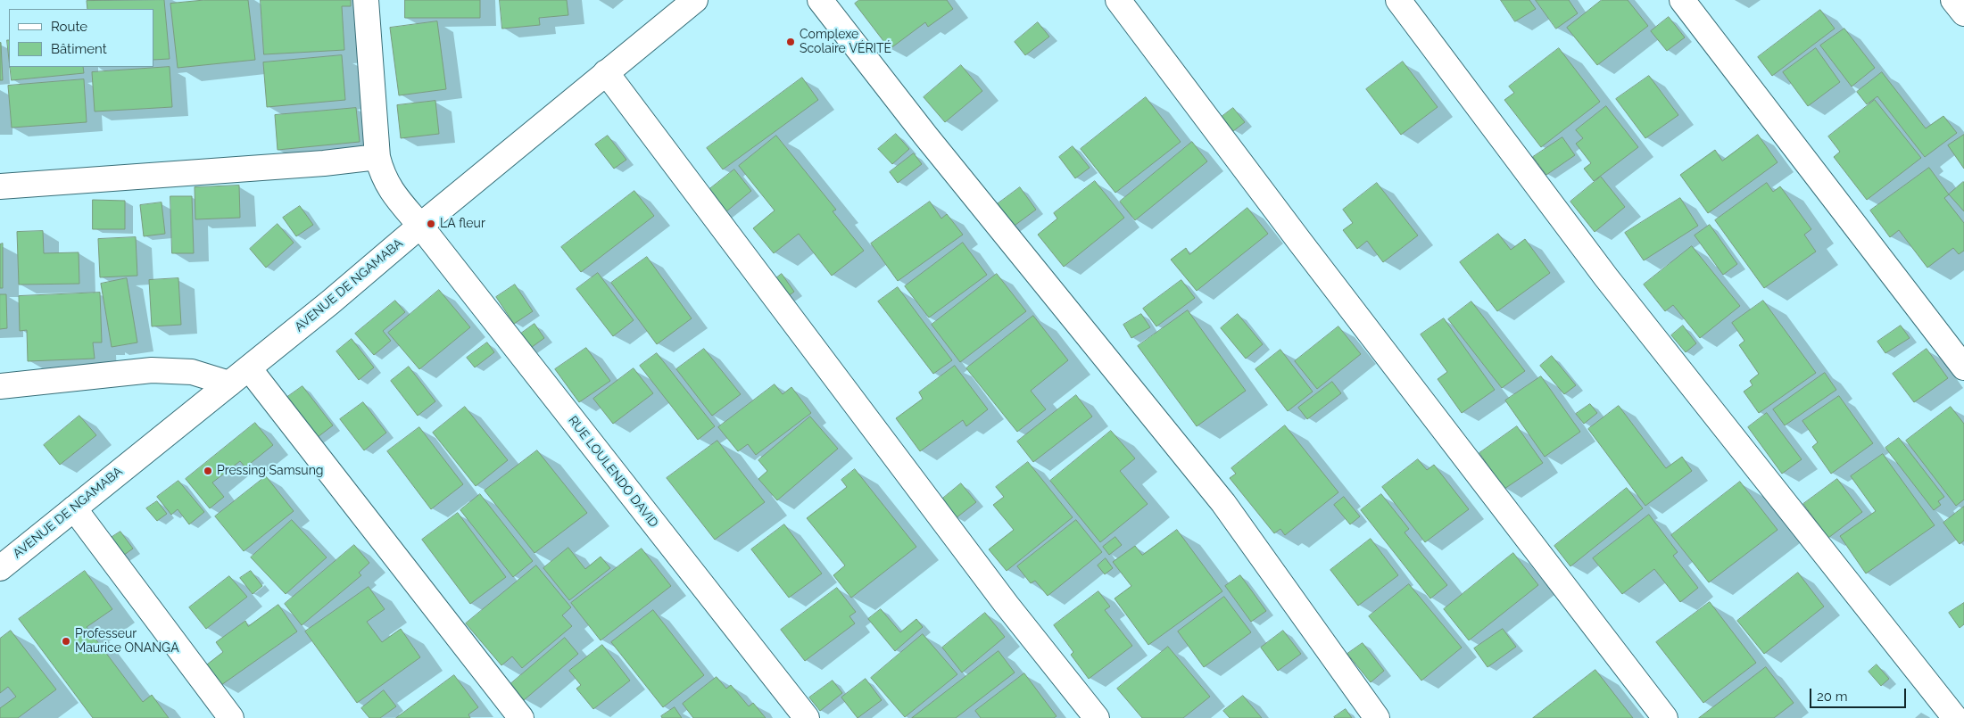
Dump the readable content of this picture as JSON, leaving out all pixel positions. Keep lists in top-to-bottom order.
{
  "streets": {
    "street": ["AVENUE DE NGAMABA", "RUE LOULENDO DAVID"]
  },
  "crossings": [
    ["AVENUE DE NGAMABA", "RUE LOULENDO DAVID"]
  ],
  "places": [
    "Complexe Scolaire VÉRITÉ",
    "LA fleur",
    "Pressing Samsung",
    "Professeur Maurice ONANGA"
  ],
  "legend": ["Route", "Bâtiment"],
  "scale_bar": "20 m"
}
